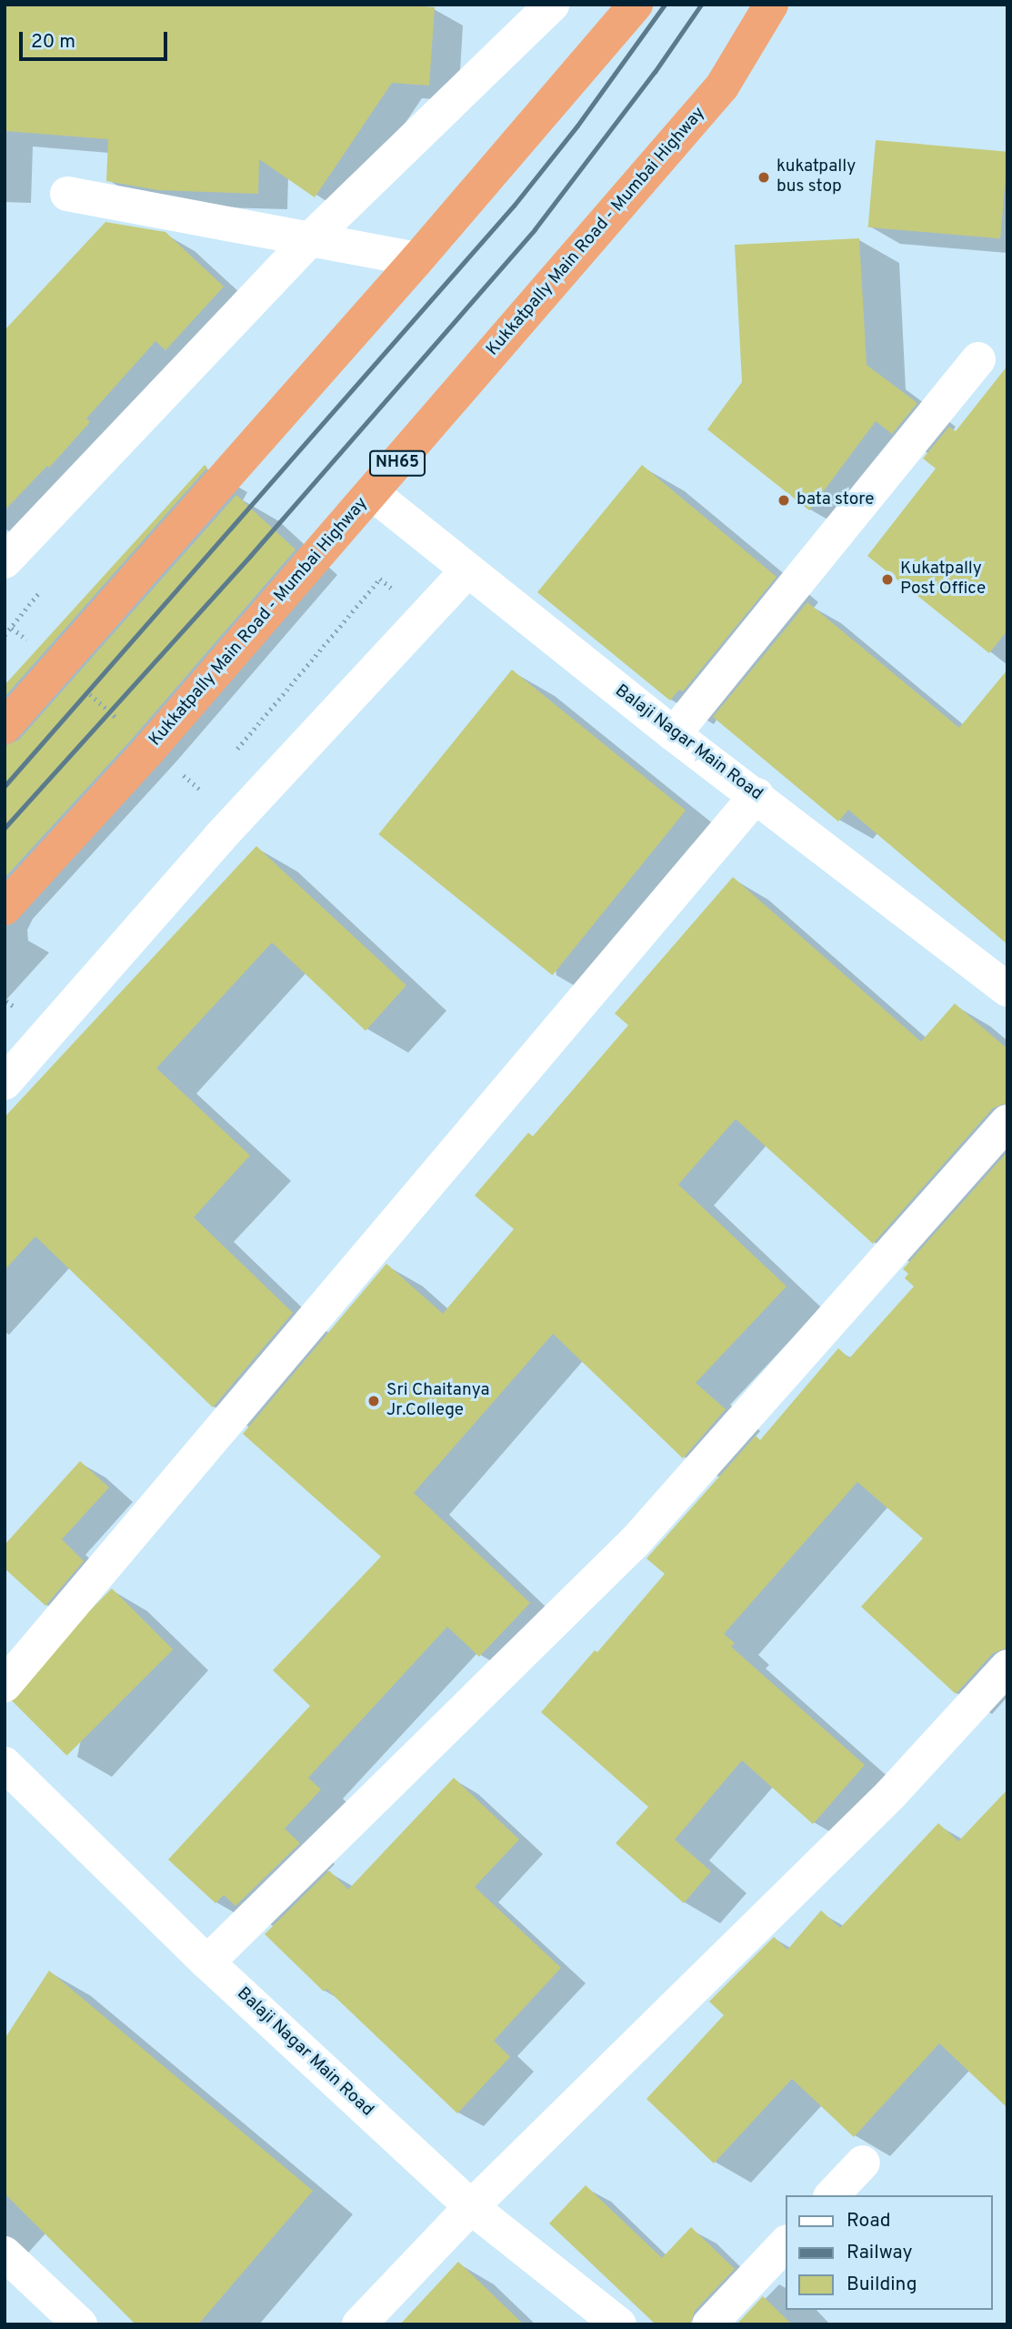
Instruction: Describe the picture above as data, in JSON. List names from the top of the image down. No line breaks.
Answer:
{"streets":{"highway":["Kukkatpally Main Road - Mumbai Highway","NH65"],"street":["Balaji Nagar Main Road"]},"crossings":[["Kukkatpally Main Road - Mumbai Highway","Balaji Nagar Main Road"]],"places":["kukatpally bus stop","bata store","Kukatpally Post Office","Sri Chaitanya Jr.College"],"legend":["Road","Railway","Building"],"scale_bar":"20 m"}
